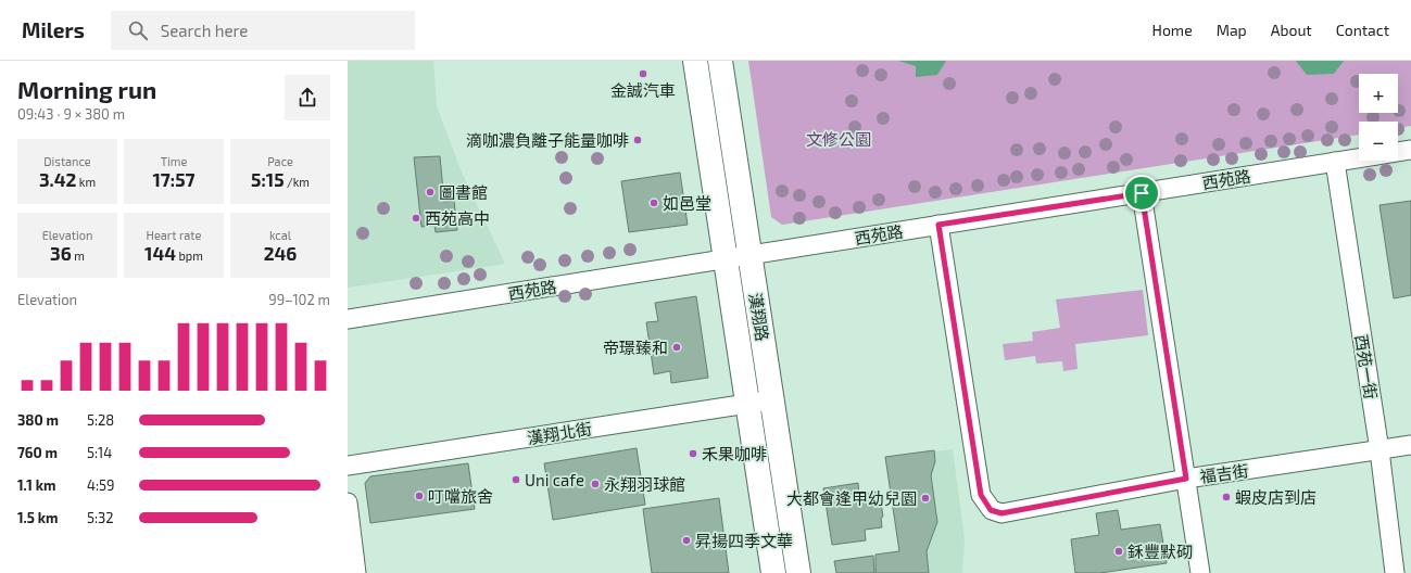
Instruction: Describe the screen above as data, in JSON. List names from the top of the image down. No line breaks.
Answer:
{"streets":{"street":["西苑路","漢翔路","西苑一街","漢翔北街","福吉街"]},"crossings":[["西苑路","漢翔路"],["西苑路","西苑一街"],["西苑路","福吉街"],["漢翔路","漢翔北街"],["西苑一街","福吉街"]],"parks":["文修公園"],"places":["金誠汽車","滴咖濃負離子能量咖啡","圖書館","如邑堂","西苑高中","帝璟臻和","禾果咖啡","Uni cafe","永翔羽球館","叮噹旅舍","蝦皮店到店","大都會逢甲幼兒園","昇揚四季文華","鉌豐默砌"],"page":{"header":"Milers","search":"Search here","nav":["Home","Map","About","Contact"],"heading":["Morning run","09:43 · 9 × 380 m"],"map_buttons":["+","−"],"stats":[["Distance","3.42 km"],["Time","17:57"],["Pace","5:15 /km"],["Elevation","36 m"],["Heart rate","144 bpm"],["kcal","246"]],"chart":["Elevation","99–102 m"],"list":[{"name":"380 m","note":"5:28"},{"name":"760 m","note":"5:14"},{"name":"1.1 km","note":"4:59"},{"name":"1.5 km","note":"5:32"}]}}
